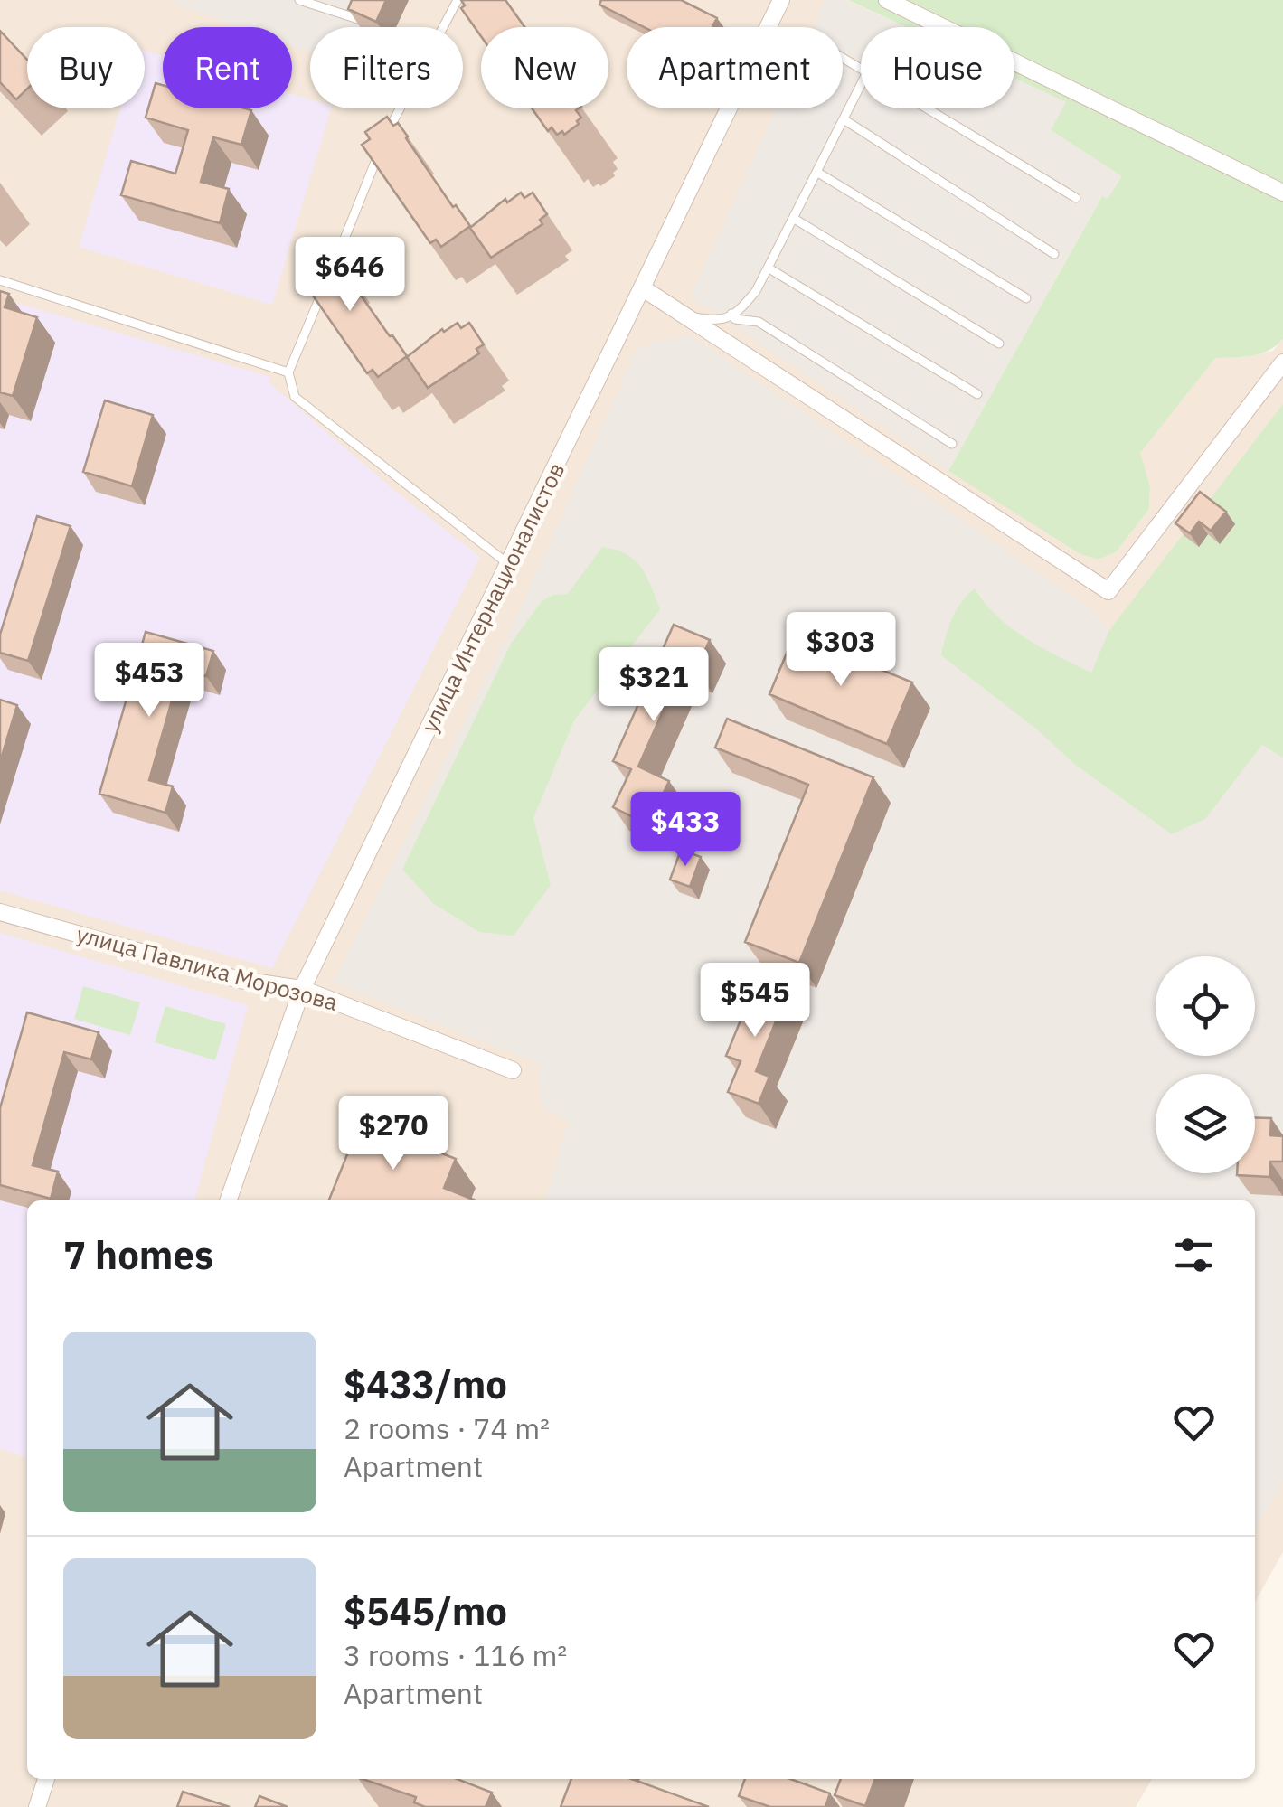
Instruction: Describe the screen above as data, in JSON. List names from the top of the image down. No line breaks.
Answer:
{"streets":{"street":["улица Интернационалистов","улица Павлика Морозова"]},"crossings":[["улица Интернационалистов","улица Павлика Морозова"]],"page":{"chip":["Buy","Rent","Filters","New","Apartment","House"],"price":["$646","$303","$453","$321","$433","$545","$270"],"heading":"7 homes","list":[{"name":"$433/mo","note":"2 rooms · 74 m² · Apartment"},{"name":"$545/mo","note":"3 rooms · 116 m² · Apartment"}]}}
